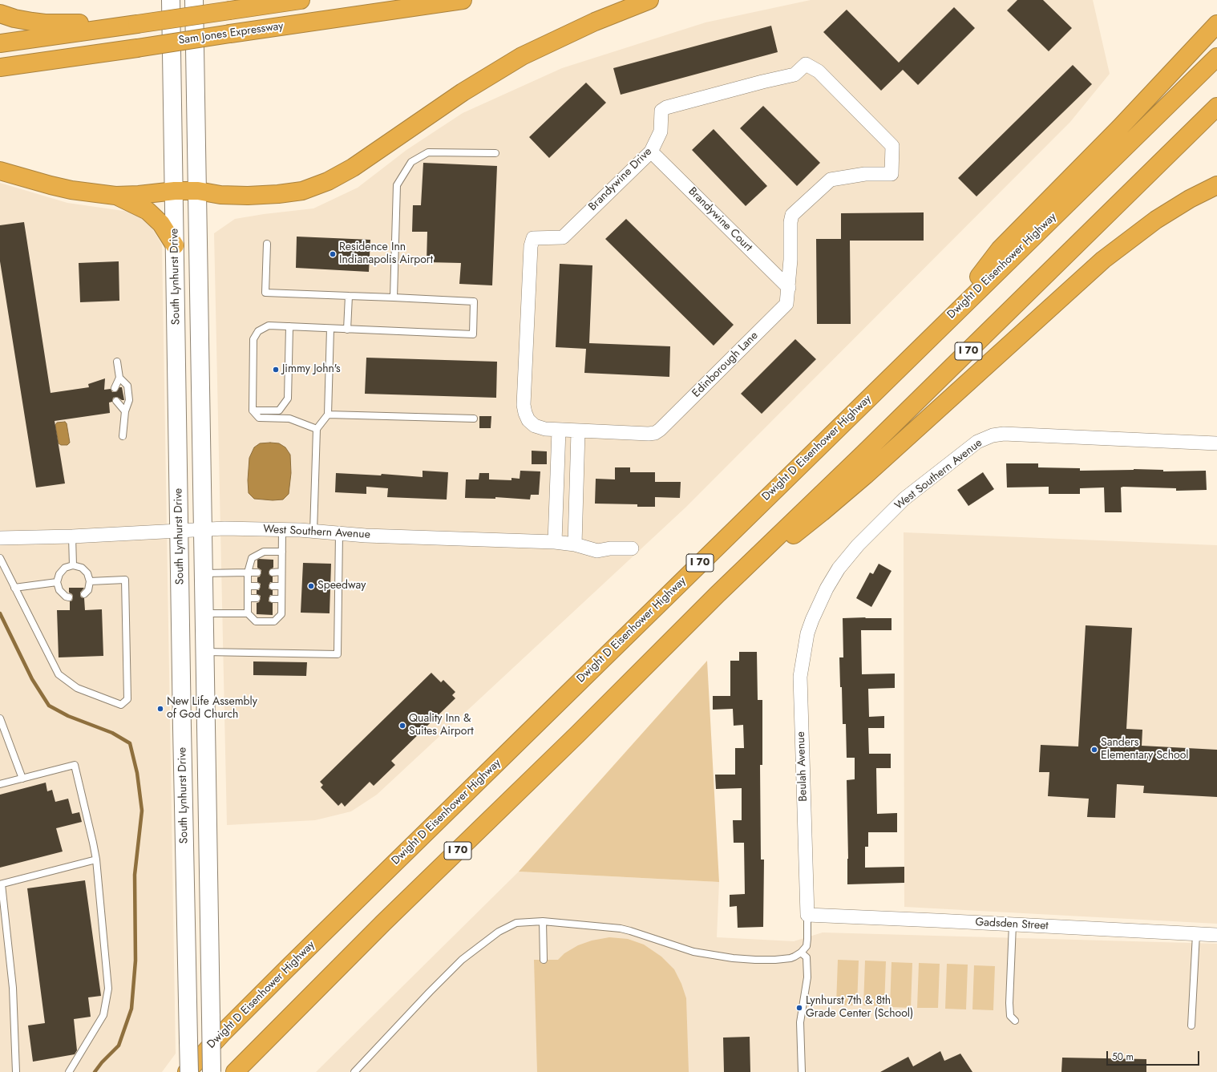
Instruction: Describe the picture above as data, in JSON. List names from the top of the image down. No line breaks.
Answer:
{"streets":{"highway":["Sam Jones Expressway","Dwight D Eisenhower Highway","I 70"],"main road":["South Lynhurst Drive"],"street":["Brandywine Drive","Brandywine Court","Edinborough Lane","West Southern Avenue","Beulah Avenue","Gadsden Street"]},"crossings":[["Brandywine Drive","Brandywine Court"],["Brandywine Drive","Edinborough Lane"],["Brandywine Court","Edinborough Lane"],["South Lynhurst Drive","West Southern Avenue"],["West Southern Avenue","Beulah Avenue"],["Beulah Avenue","Gadsden Street"]],"places":["Residence Inn Indianapolis Airport","Jimmy John's","Speedway","New Life Assembly of God Church","Quality Inn & Suites Airport","Sanders Elementary School","Lynhurst 7th & 8th Grade Center (School)"],"scale_bar":"50 m"}
